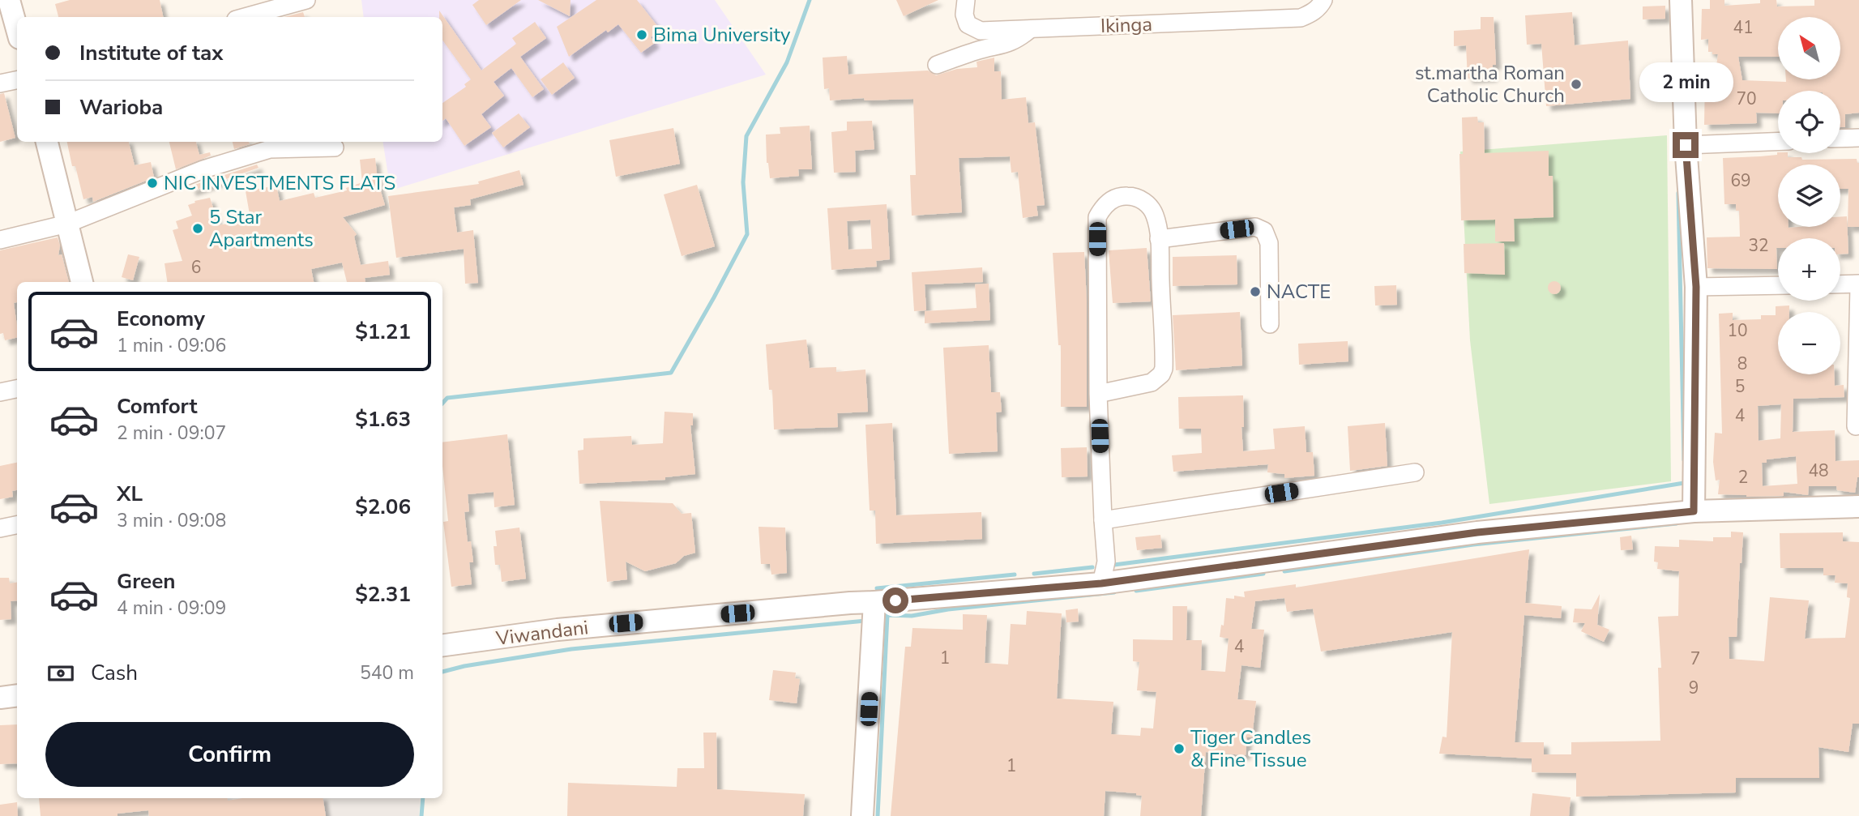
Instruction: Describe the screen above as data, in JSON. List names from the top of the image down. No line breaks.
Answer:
{"streets":{"street":["Ikinga","Viwandani"]},"places":["Bima University","st.martha Roman Catholic Church","NIC INVESTMENTS FLATS","5 Star Apartments","NACTE","Tiger Candles & Fine Tissue"],"house_numbers":["41","70","69","32","6","10","8","5","4","48","2","4","1","7","9","1"],"north":"top left","page":{"map_buttons":["+","−"],"banner":["Institute of tax","Warioba"],"bubble":"2 min","list":[{"name":"Economy","note":"1 min · 09:06","value":"$1.21"},{"name":"Comfort","note":"2 min · 09:07","value":"$1.63"},{"name":"XL","note":"3 min · 09:08","value":"$2.06"},{"name":"Green","note":"4 min · 09:09","value":"$2.31"}],"pay":["Cash","540 m"],"buttons":"Confirm"}}
